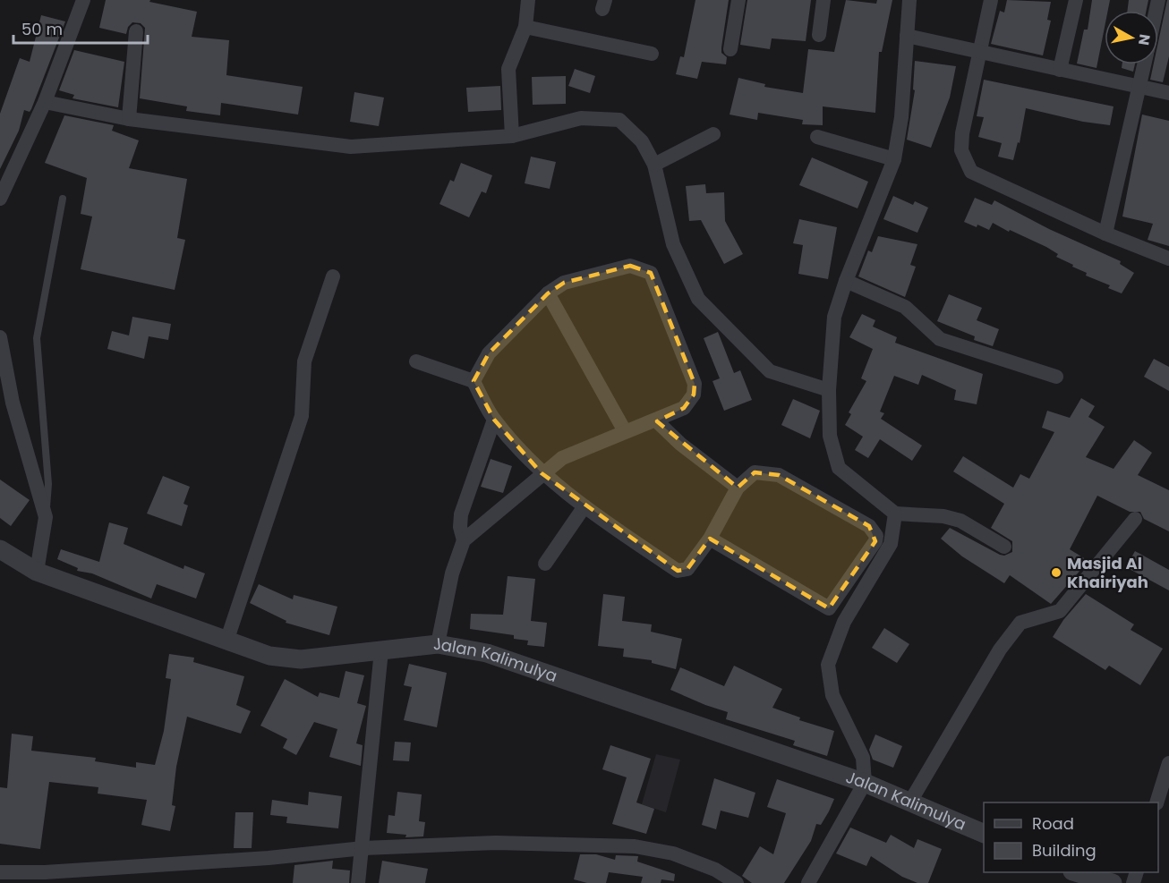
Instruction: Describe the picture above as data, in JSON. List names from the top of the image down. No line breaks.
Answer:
{"streets":{"street":["Jalan Kalimulya"]},"places":["Masjid Al Khairiyah"],"legend":["Road","Building"],"scale_bar":"50 m","north":"right"}
